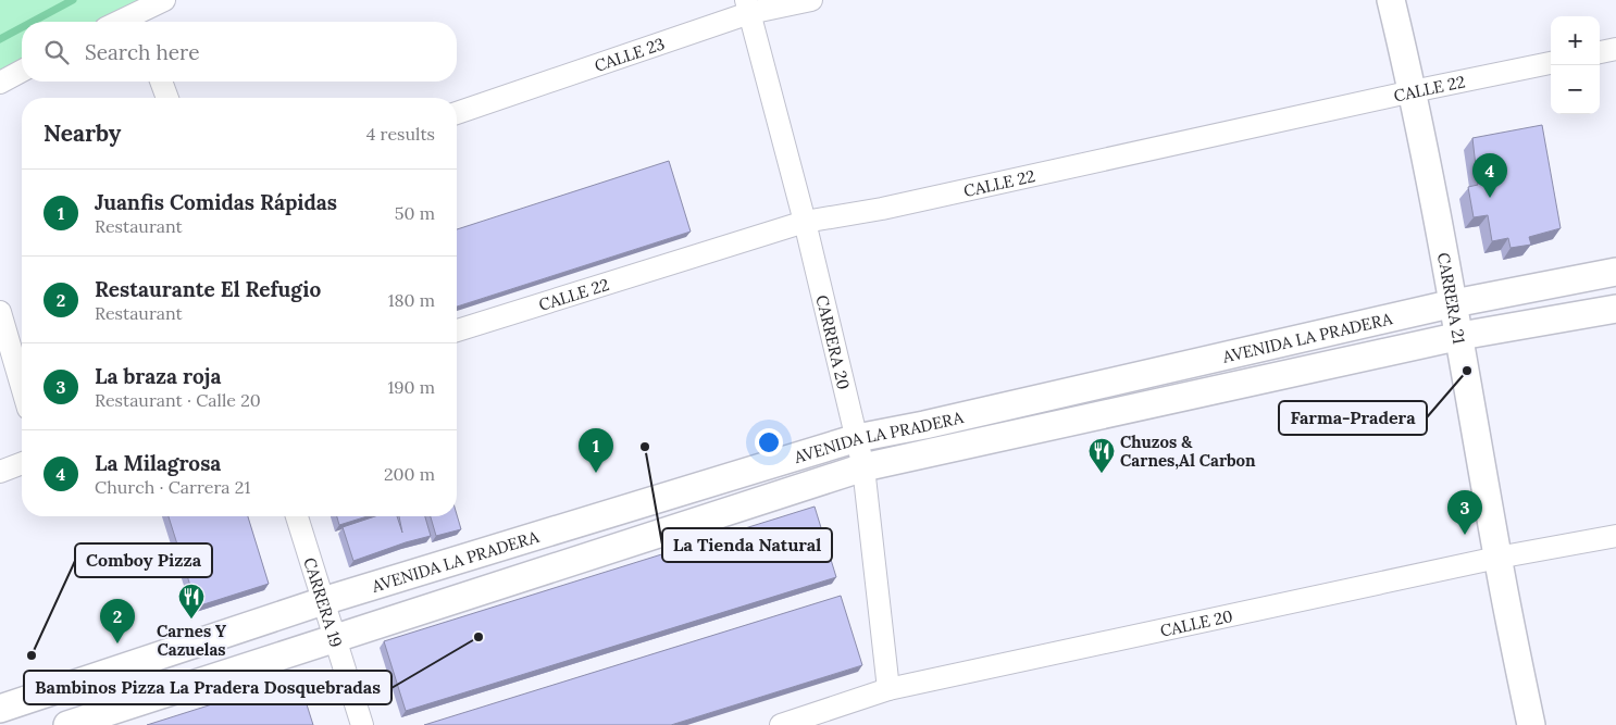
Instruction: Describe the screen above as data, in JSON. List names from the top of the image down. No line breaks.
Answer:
{"streets":{"street":["CALLE 23","CALLE 22","CARRERA 21","AVENIDA LA PRADERA","CARRERA 20","CARRERA 19","CALLE 20"]},"crossings":[["CALLE 23","CARRERA 20"],["CALLE 22","CARRERA 21"],["CALLE 22","CARRERA 20"],["CARRERA 21","AVENIDA LA PRADERA"],["CARRERA 21","CALLE 20"],["AVENIDA LA PRADERA","CARRERA 20"],["AVENIDA LA PRADERA","CARRERA 19"],["CARRERA 20","CALLE 20"]],"places":{"other":["Farma-Pradera","La Tienda Natural","Bambinos Pizza La Pradera Dosquebradas","Comboy Pizza"],"restaurant":["Chuzos & Carnes,Al Carbon","Carnes Y Cazuelas"]},"page":{"map_buttons":["+","−"],"search":"Search here","heading":["Nearby","4 results"],"pins":["4","1","3","2"],"list":[{"mark":"1","name":"Juanfis Comidas Rápidas","note":"Restaurant","value":"50 m"},{"mark":"2","name":"Restaurante El Refugio","note":"Restaurant","value":"180 m"},{"mark":"3","name":"La braza roja","note":"Restaurant · Calle 20","value":"190 m"},{"mark":"4","name":"La Milagrosa","note":"Church · Carrera 21","value":"200 m"}]}}
